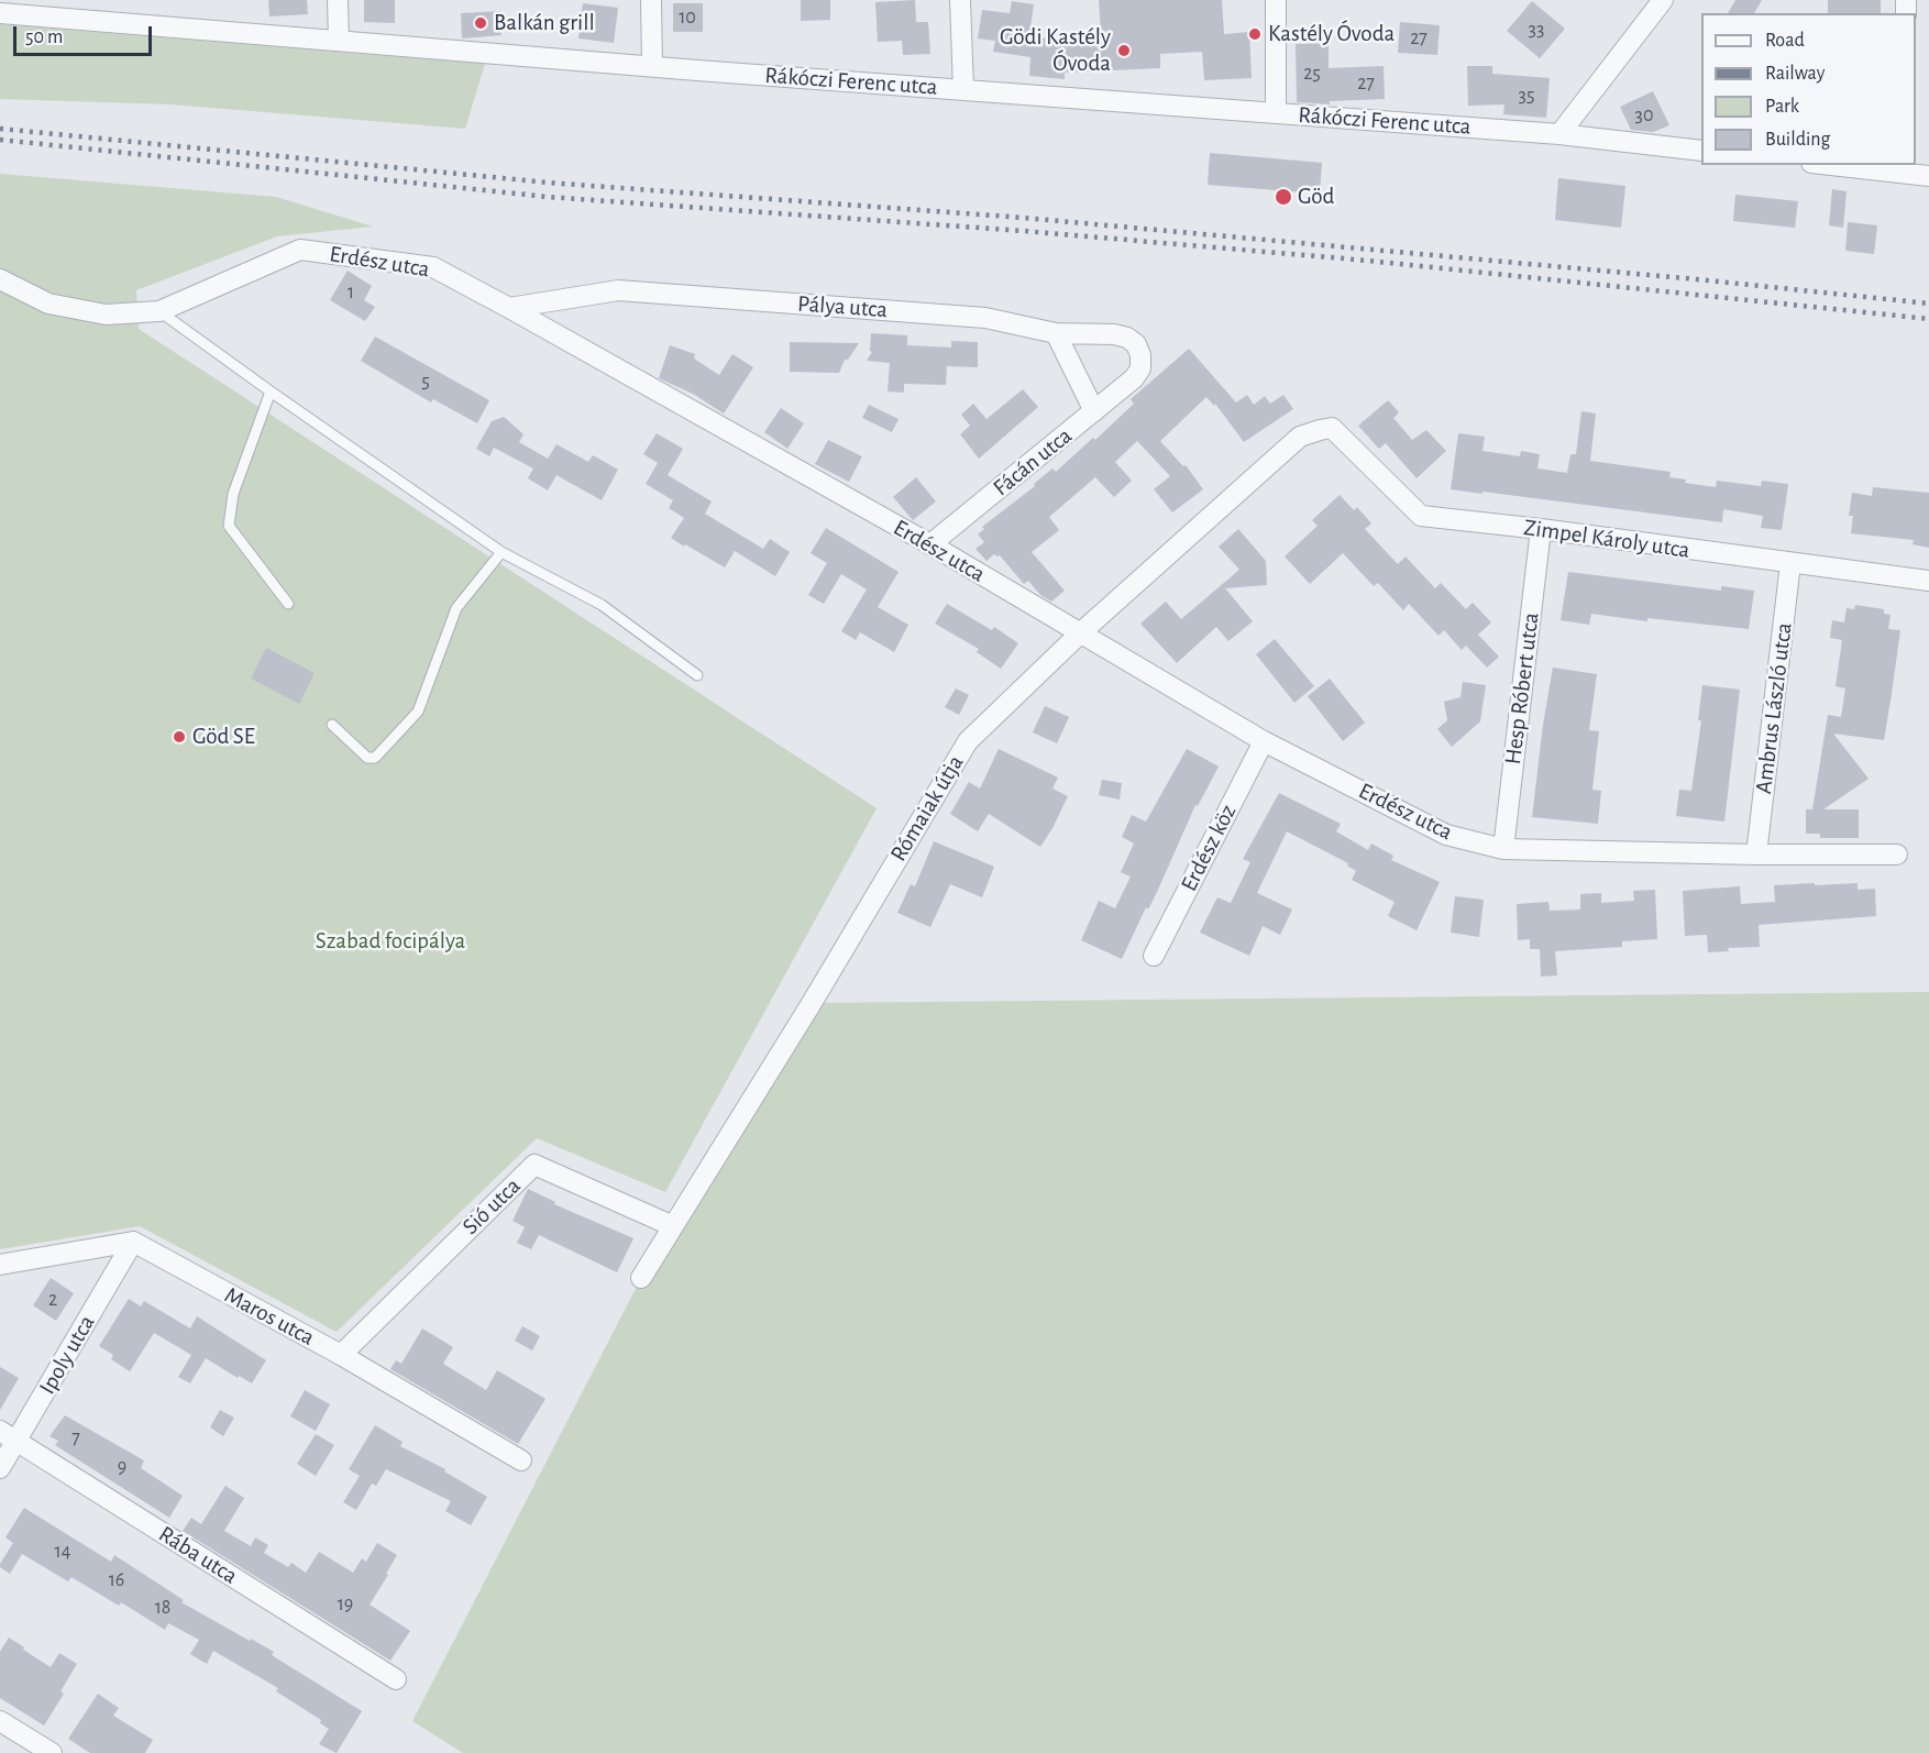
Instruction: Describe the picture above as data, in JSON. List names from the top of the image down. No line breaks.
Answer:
{"streets":{"street":["Rákóczi Ferenc utca","Erdész utca","Pálya utca","Fácán utca","Zimpel Károly utca","Hesp Róbert utca","Ambrus László utca","Rómaiak útja","Erdész köz","Sió utca","Maros utca","Ipoly utca","Rába utca"]},"crossings":[["Erdész utca","Pálya utca"],["Erdész utca","Fácán utca"],["Erdész utca","Hesp Róbert utca"],["Erdész utca","Ambrus László utca"],["Erdész utca","Rómaiak útja"],["Erdész utca","Erdész köz"],["Pálya utca","Fácán utca"],["Zimpel Károly utca","Hesp Róbert utca"],["Zimpel Károly utca","Ambrus László utca"],["Zimpel Károly utca","Rómaiak útja"],["Rómaiak útja","Sió utca"],["Sió utca","Maros utca"],["Maros utca","Ipoly utca"],["Ipoly utca","Rába utca"]],"parks":["Szabad focipálya"],"places":["Balkán grill","Kastély Óvoda","Gödi Kastély Óvoda","Göd","Göd SE"],"house_numbers":["10","33","27","25","27","35","30","1","5","2","7","9","14","16","19","18"],"legend":["Road","Railway","Park","Building"],"scale_bar":"50 m"}
